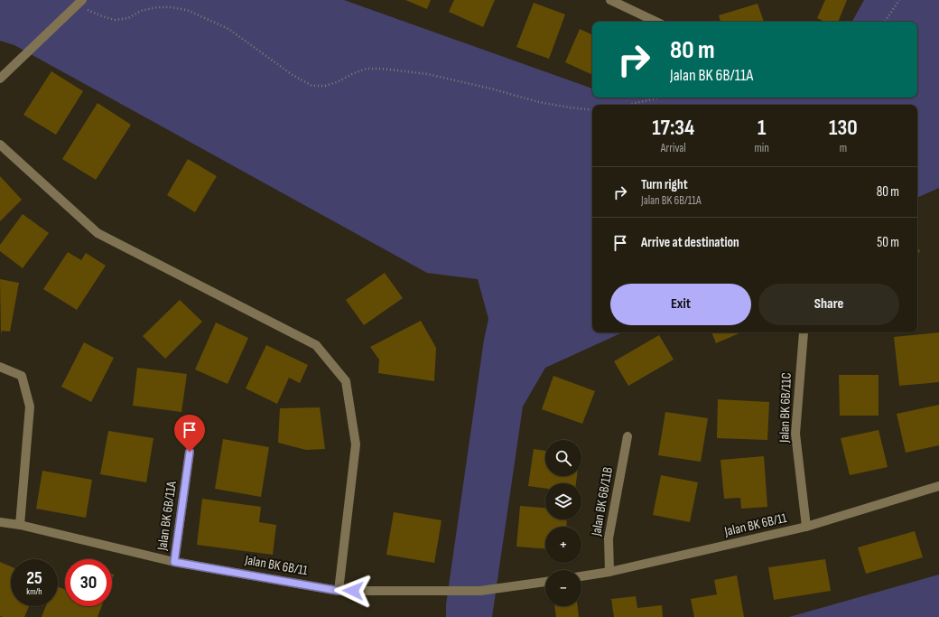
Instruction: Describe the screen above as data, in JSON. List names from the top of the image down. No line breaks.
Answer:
{"streets":{"street":["Jalan BK 6B/11C","Jalan BK 6B/11B","Jalan BK 6B/11A","Jalan BK 6B/11"]},"crossings":[["Jalan BK 6B/11C","Jalan BK 6B/11"],["Jalan BK 6B/11B","Jalan BK 6B/11"],["Jalan BK 6B/11A","Jalan BK 6B/11"]],"page":{"turn":["80 m","Jalan BK 6B/11A"],"eta":["17:34","Arrival","1","min","130","m"],"list":[{"name":"Turn right","note":"Jalan BK 6B/11A","value":"80 m"},{"name":"Arrive at destination","value":"50 m"}],"buttons":["Exit","Share"],"map_buttons":["+","−"],"speed":"25 km/h","limit":"30"}}
